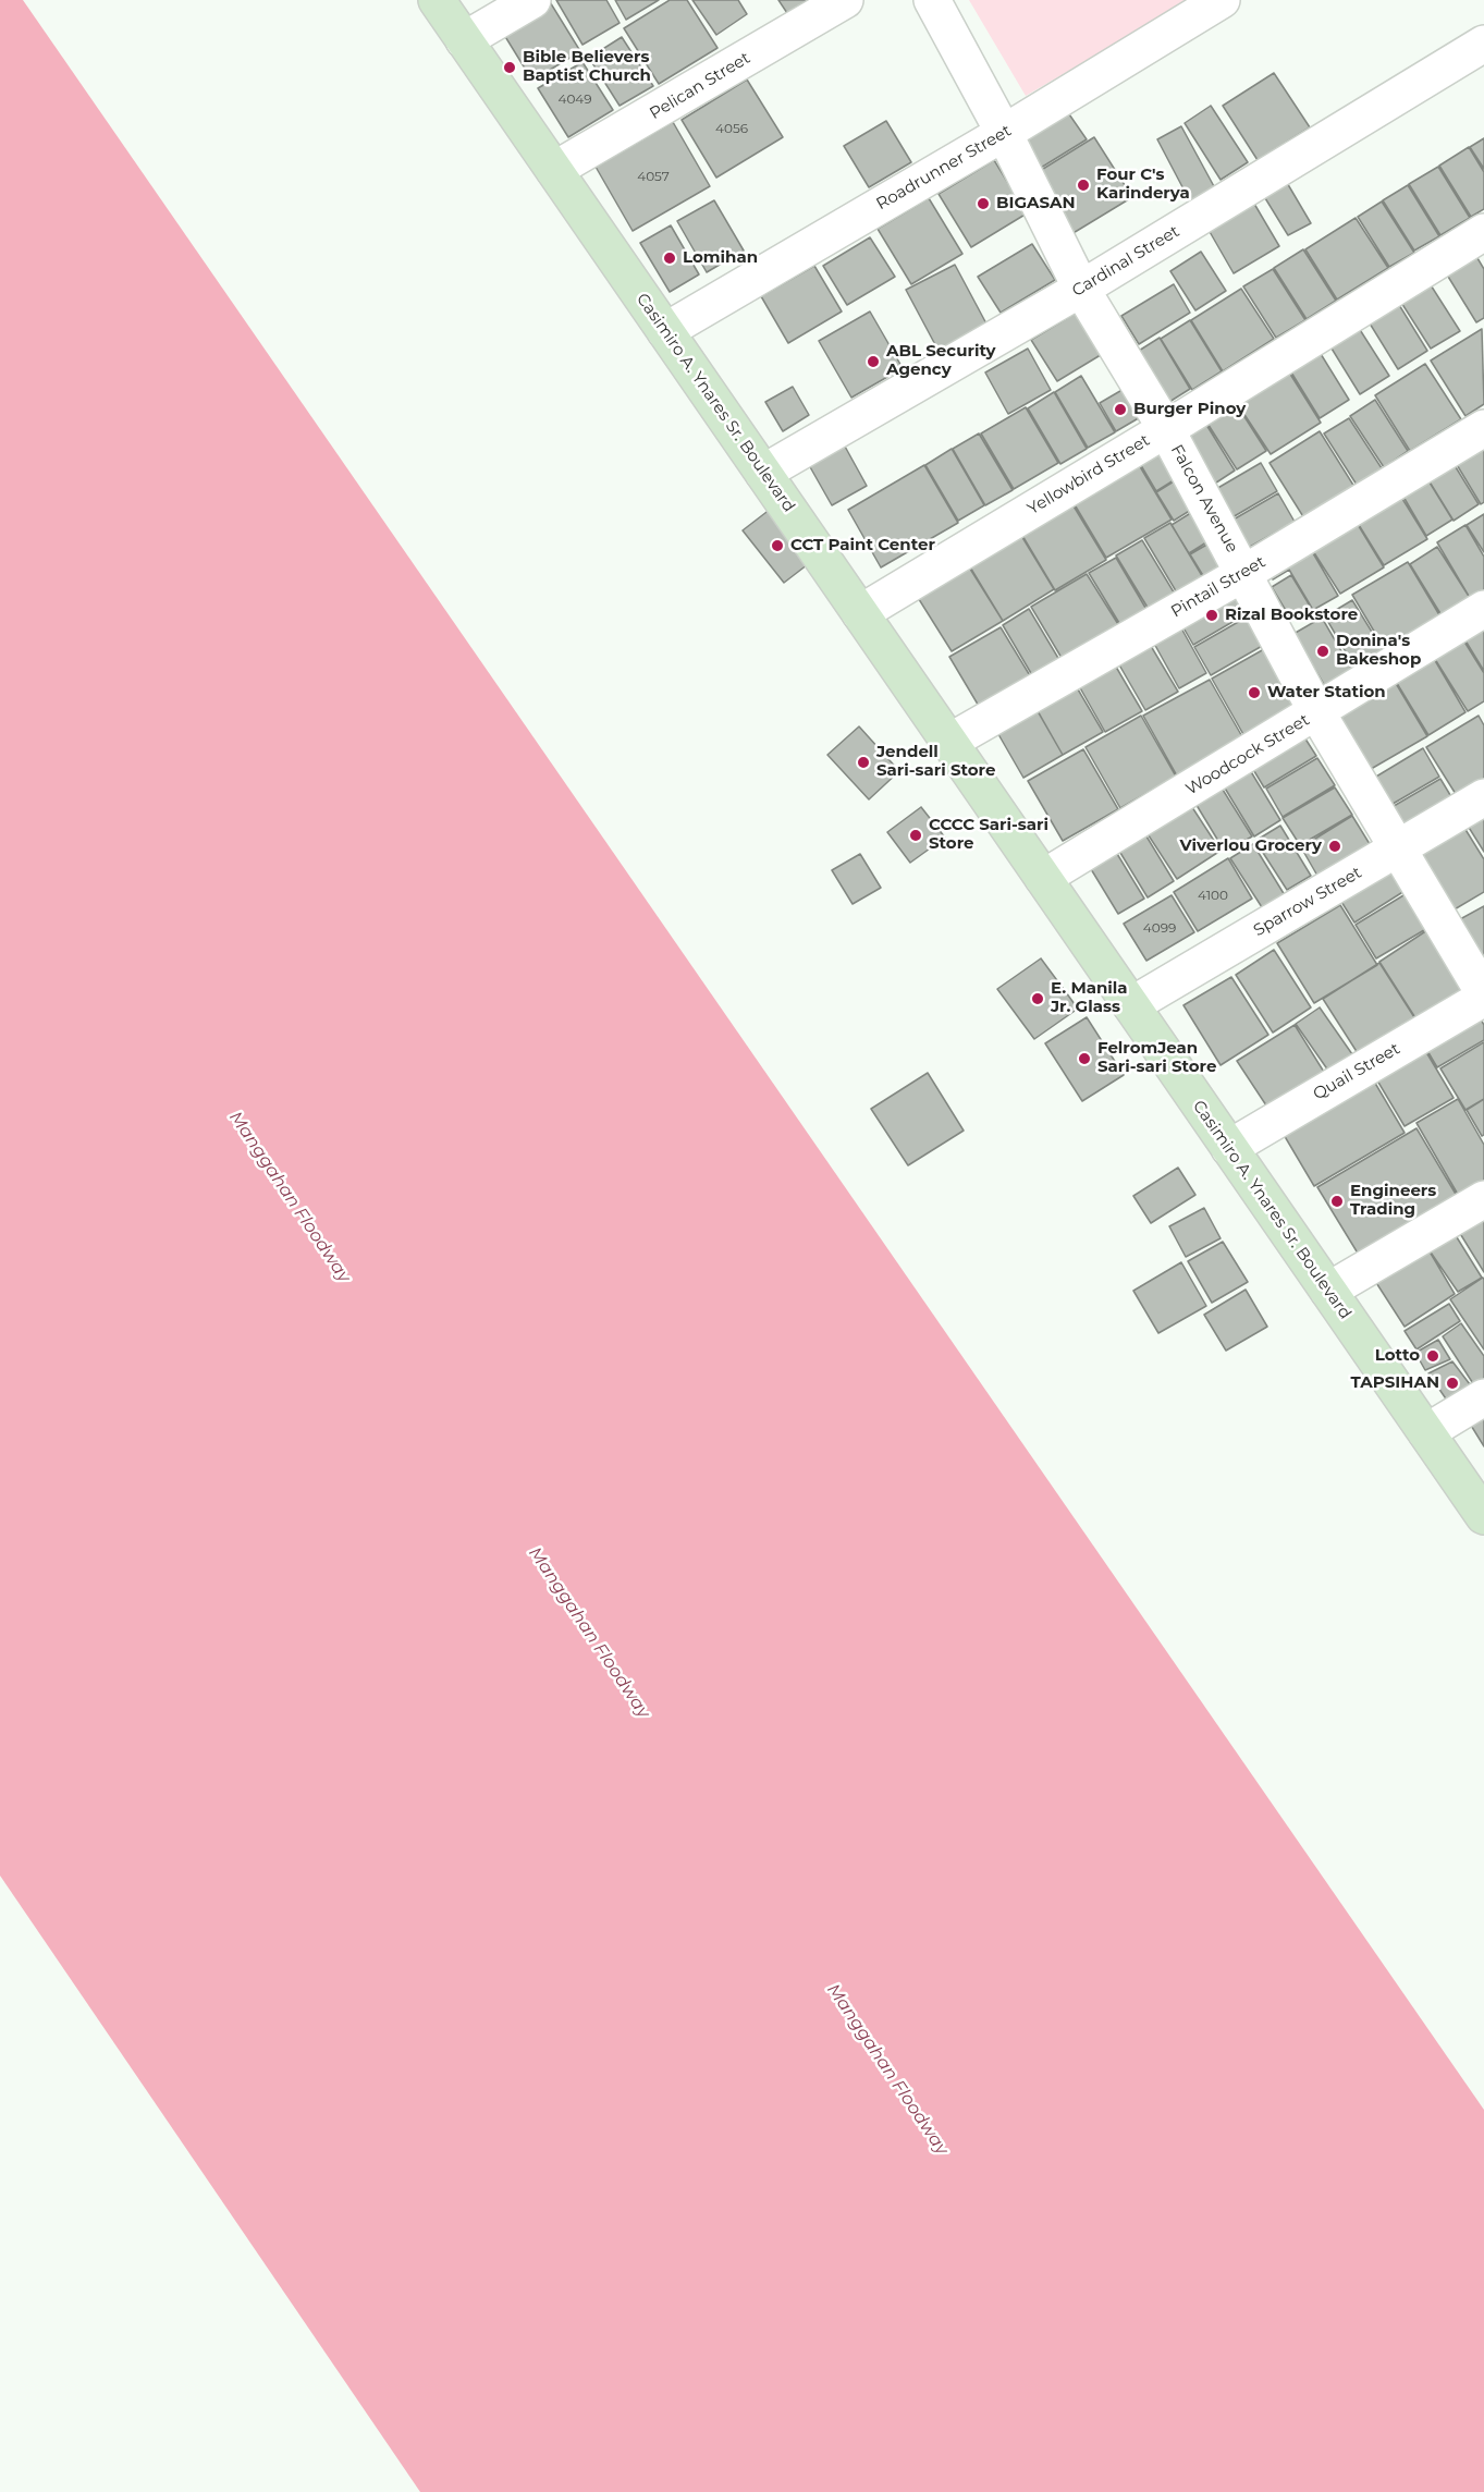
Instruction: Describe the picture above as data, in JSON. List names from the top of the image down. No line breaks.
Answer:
{"streets":{"main road":["Casimiro A. Ynares Sr. Boulevard"],"street":["Pelican Street","Roadrunner Street","Cardinal Street","Yellowbird Street","Falcon Avenue","Pintail Street","Woodcock Street","Sparrow Street","Quail Street"]},"crossings":[["Pelican Street","Casimiro A. Ynares Sr. Boulevard"],["Roadrunner Street","Casimiro A. Ynares Sr. Boulevard"],["Roadrunner Street","Falcon Avenue"],["Cardinal Street","Casimiro A. Ynares Sr. Boulevard"],["Cardinal Street","Falcon Avenue"],["Casimiro A. Ynares Sr. Boulevard","Yellowbird Street"],["Casimiro A. Ynares Sr. Boulevard","Pintail Street"],["Casimiro A. Ynares Sr. Boulevard","Woodcock Street"],["Casimiro A. Ynares Sr. Boulevard","Sparrow Street"],["Casimiro A. Ynares Sr. Boulevard","Quail Street"],["Yellowbird Street","Falcon Avenue"],["Falcon Avenue","Pintail Street"],["Falcon Avenue","Woodcock Street"],["Falcon Avenue","Sparrow Street"],["Falcon Avenue","Quail Street"]],"water":["Manggahan Floodway"],"places":["Bible Believers Baptist Church","Four C's Karinderya","BIGASAN","Lomihan","ABL Security Agency","Burger Pinoy","CCT Paint Center","Rizal Bookstore","Donina's Bakeshop","Water Station","Jendell Sari-sari Store","CCCC Sari-sari Store","Viverlou Grocery","E. Manila Jr. Glass","FelromJean Sari-sari Store","Engineers Trading","Lotto","TAPSIHAN"],"house_numbers":["4049","4056","4057","4100","4099"]}
